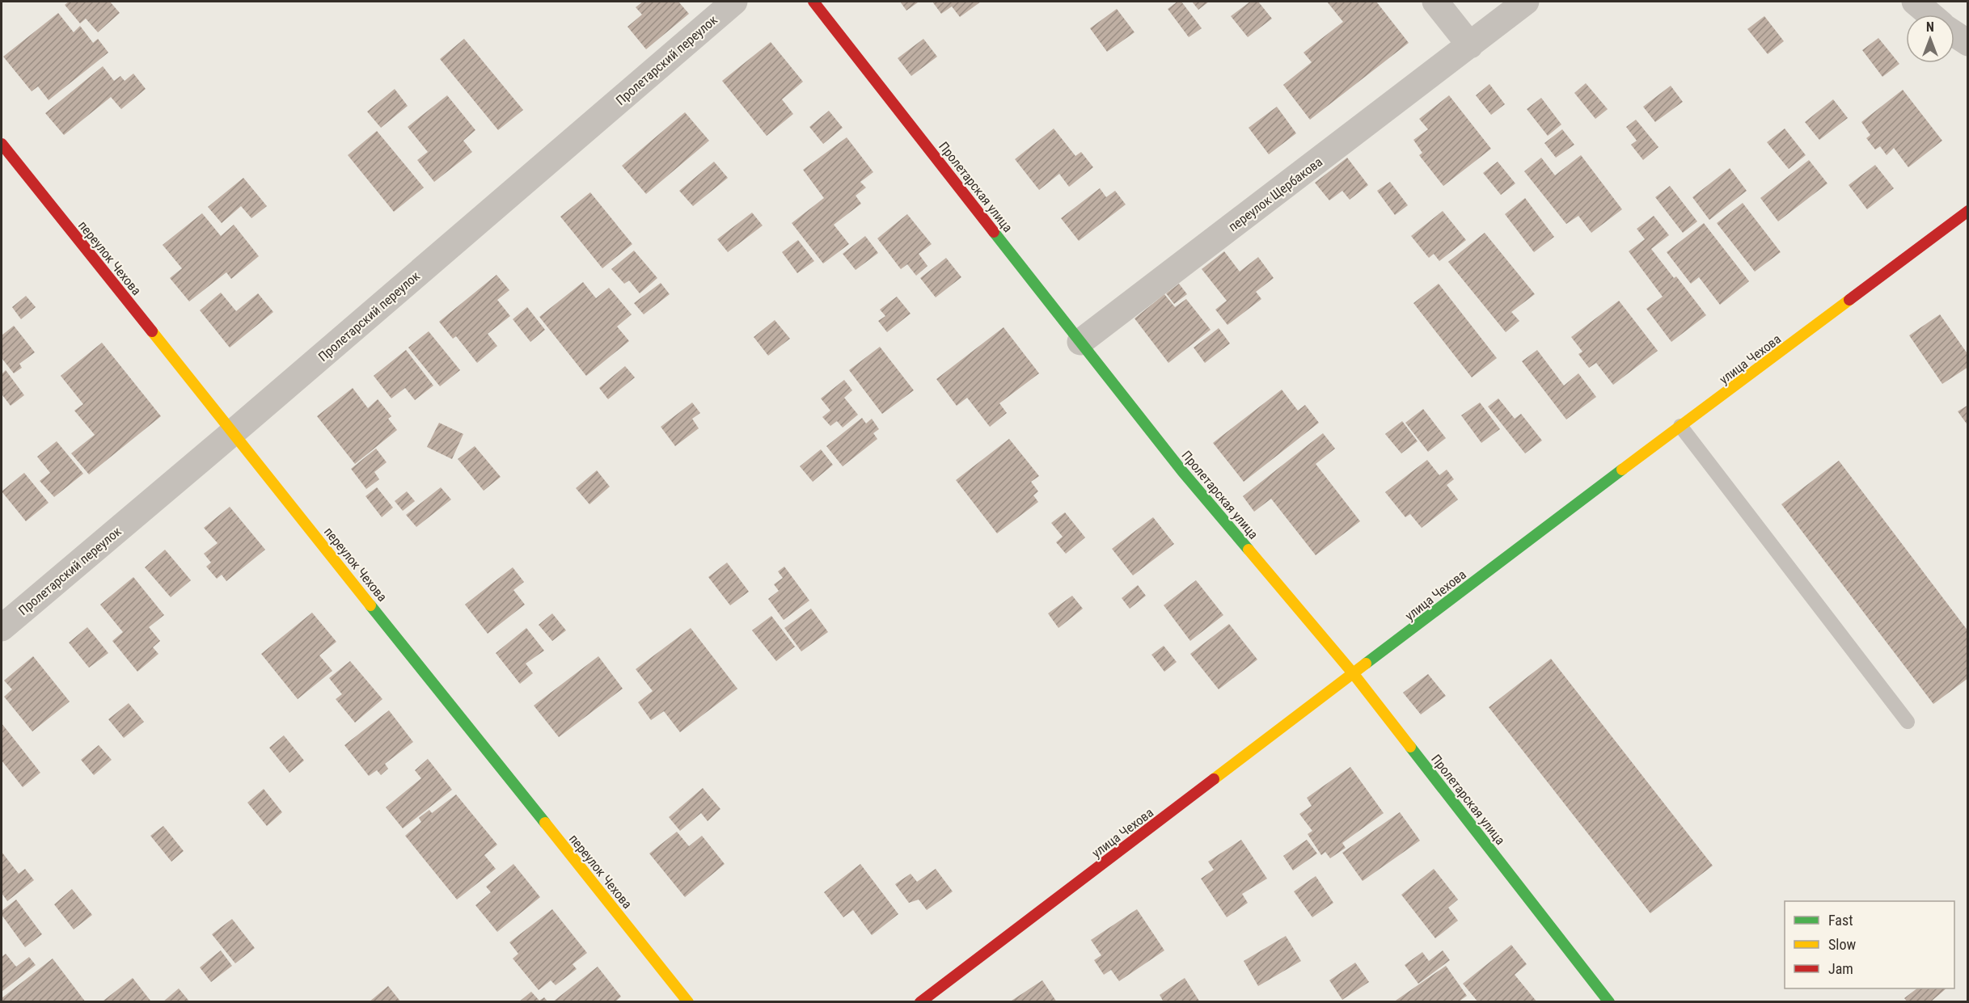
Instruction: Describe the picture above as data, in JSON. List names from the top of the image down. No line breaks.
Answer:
{"streets":{"street":["Пролетарский переулок","Пролетарская улица","переулок Щербакова","переулок Чехова","улица Чехова"]},"crossings":[["Пролетарский переулок","переулок Чехова"],["Пролетарская улица","переулок Щербакова"],["Пролетарская улица","улица Чехова"]],"legend":["Fast","Slow","Jam"],"north":"top"}
